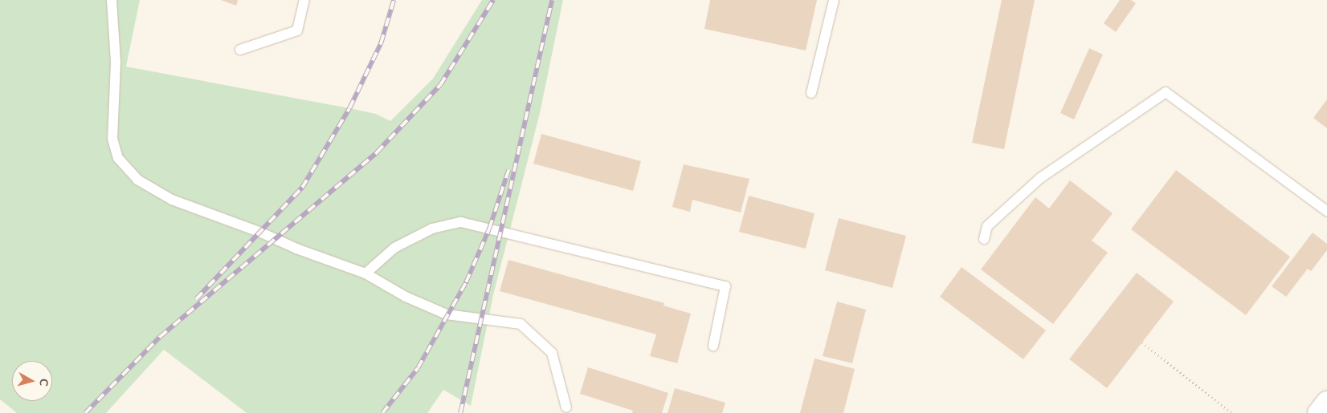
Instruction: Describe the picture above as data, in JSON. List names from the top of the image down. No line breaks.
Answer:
{"north":"right"}
